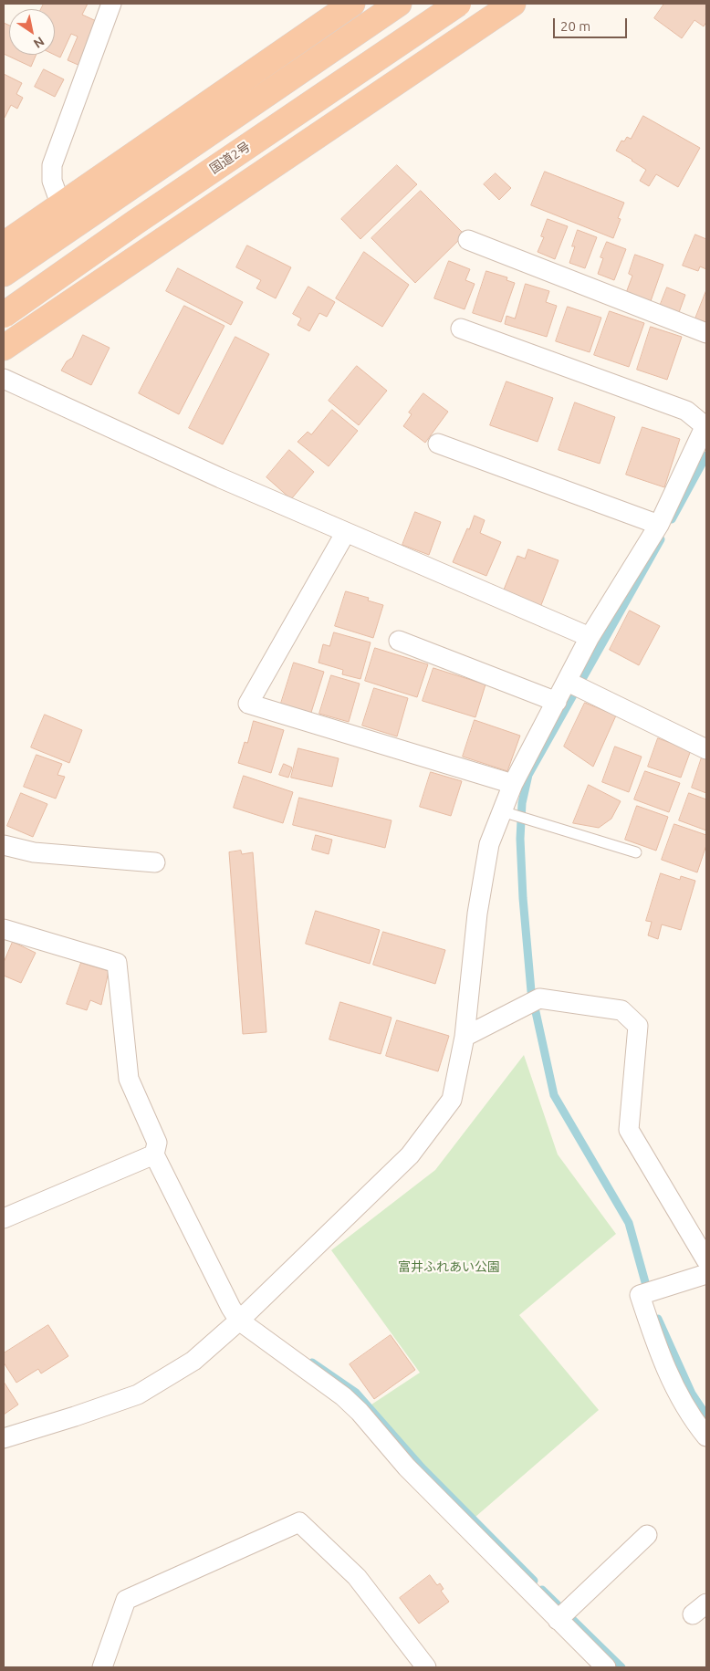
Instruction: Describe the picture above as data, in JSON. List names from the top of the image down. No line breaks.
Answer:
{"streets":{"highway":["国道2号"]},"parks":["富井ふれあい公園"],"scale_bar":"20 m","north":"bottom right"}
